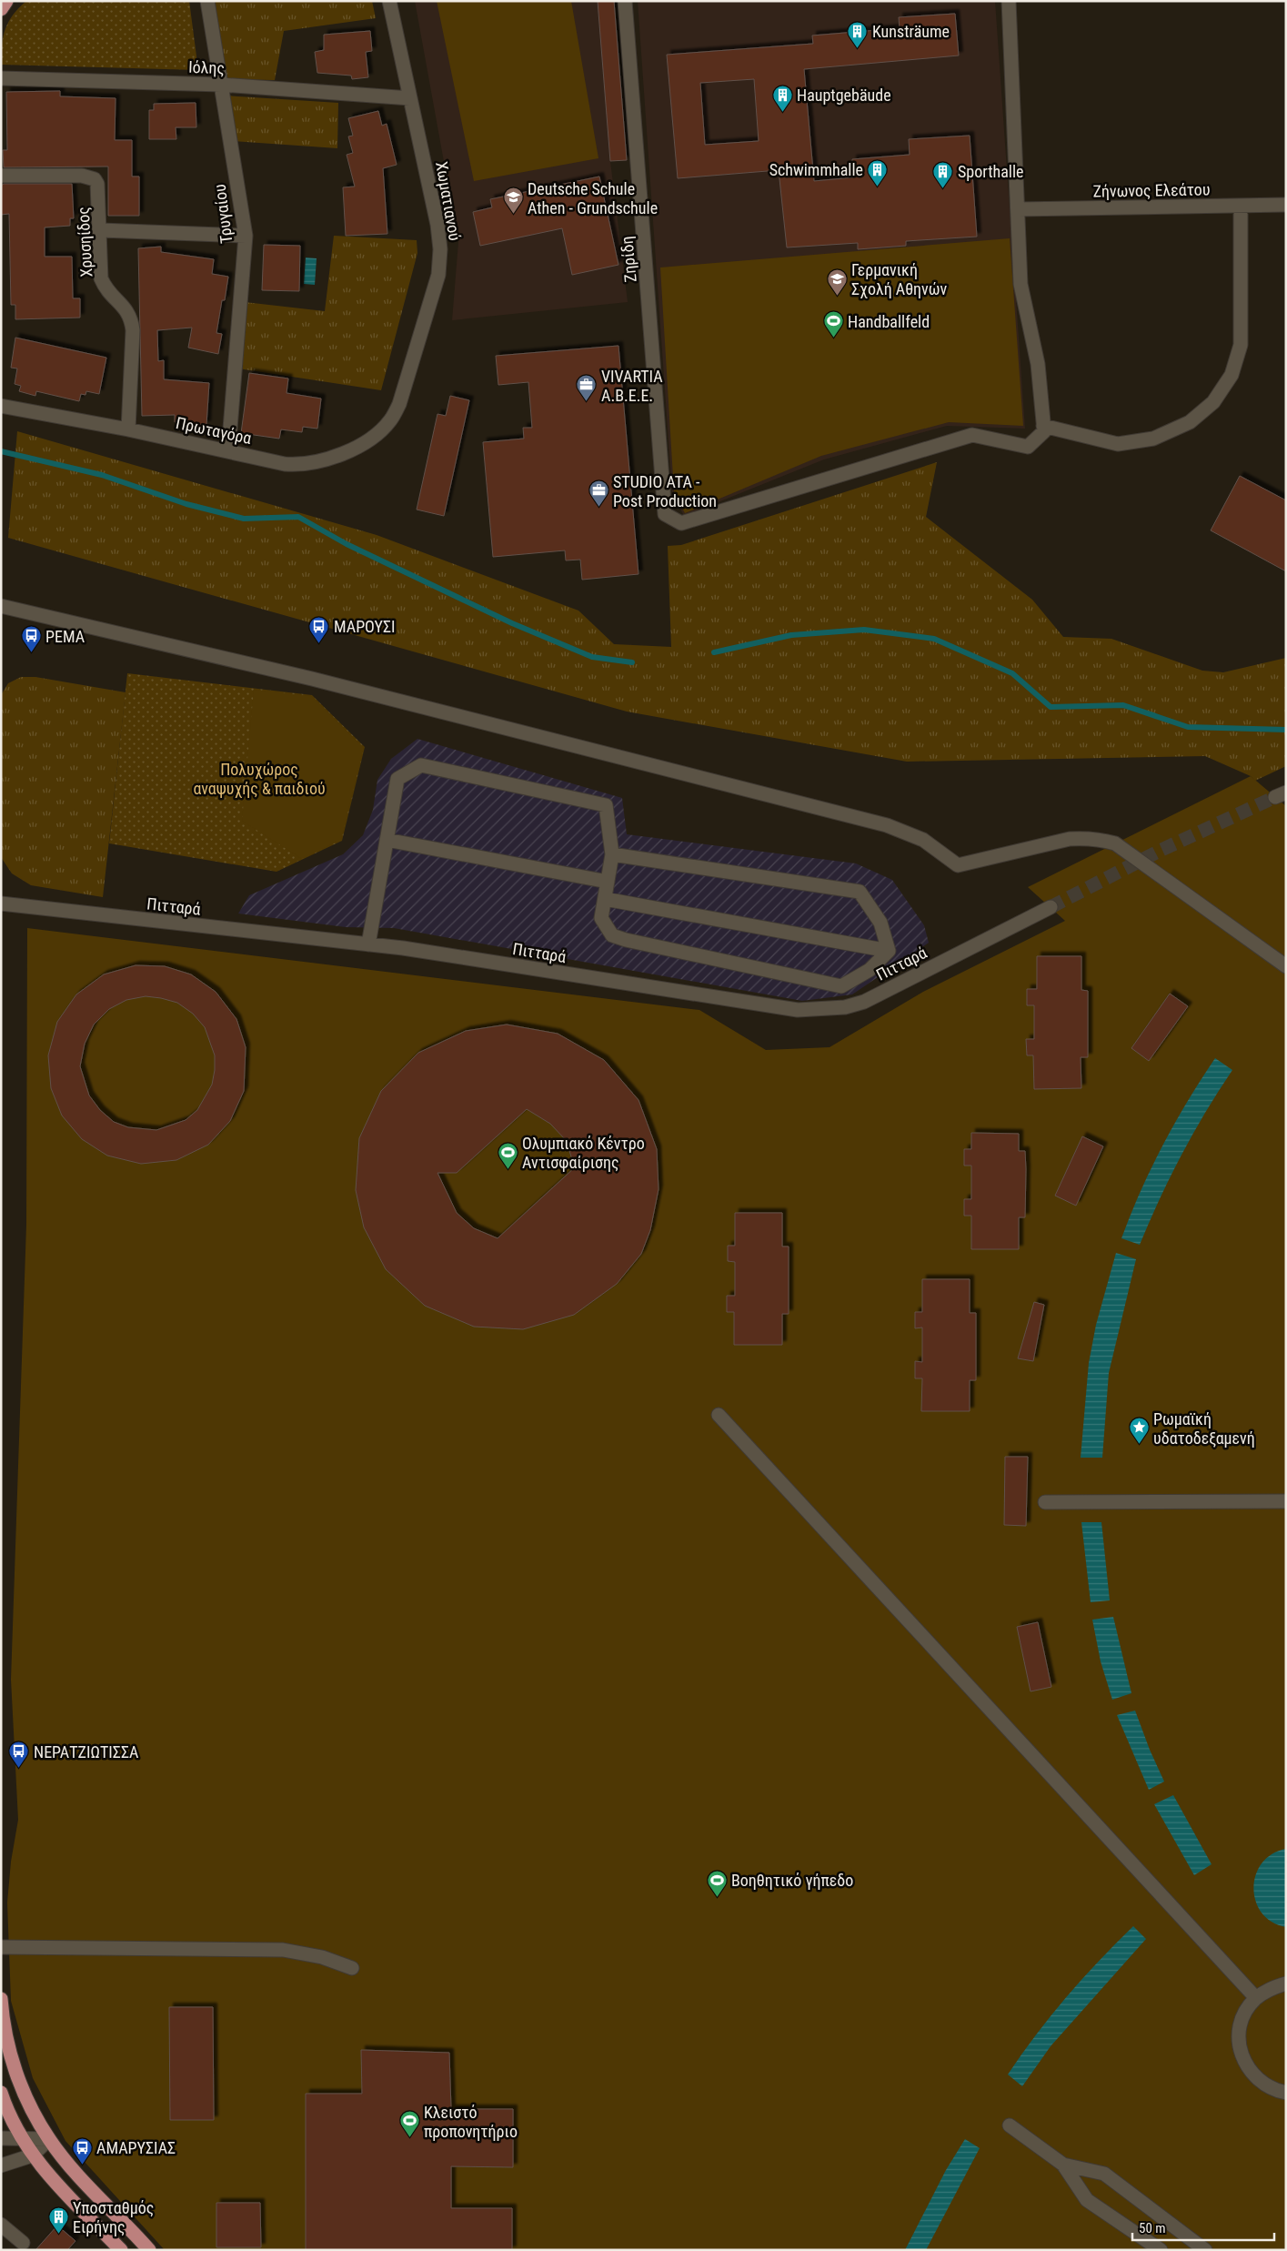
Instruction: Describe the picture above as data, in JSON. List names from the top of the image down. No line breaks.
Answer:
{"streets":{"street":["Ιόλης","Ζήνωνος Ελεάτου","Χωματιανού","Τρυγαίου","Χρυσηίδος","Ζηρίδη","Πρωταγόρα","Πιτταρά"]},"crossings":[["Ιόλης","Χωματιανού"],["Ιόλης","Τρυγαίου"],["Χωματιανού","Πρωταγόρα"],["Τρυγαίου","Πρωταγόρα"],["Χρυσηίδος","Πρωταγόρα"]],"parks":["Πολυχώρος αναψυχής & παιδιού"],"places":{"building":["Kunsträume","Hauptgebäude","Schwimmhalle","Sporthalle","Υποσταθμός Ειρήνης"],"school or university":["Deutsche Schule Athen - Grundschule","Γερμανική Σχολή Αθηνών"],"sports":["Handballfeld","Ολυμπιακό Κέντρο Αντισφαίρισης","Βοηθητικό γήπεδο","Κλειστό προπονητήριο"],"office":["VIVARTIA A.B.E.E.","STUDIO ATA - Post Production"],"bus stop":["ΜΑΡΟΥΣΙ","ΡΕΜΑ","ΝΕΡΑΤΖΙΩΤΙΣΣΑ","ΑΜΑΡΥΣΙΑΣ"],"place":["Ρωμαϊκή υδατοδεξαμενή"]},"scale_bar":"50 m"}
